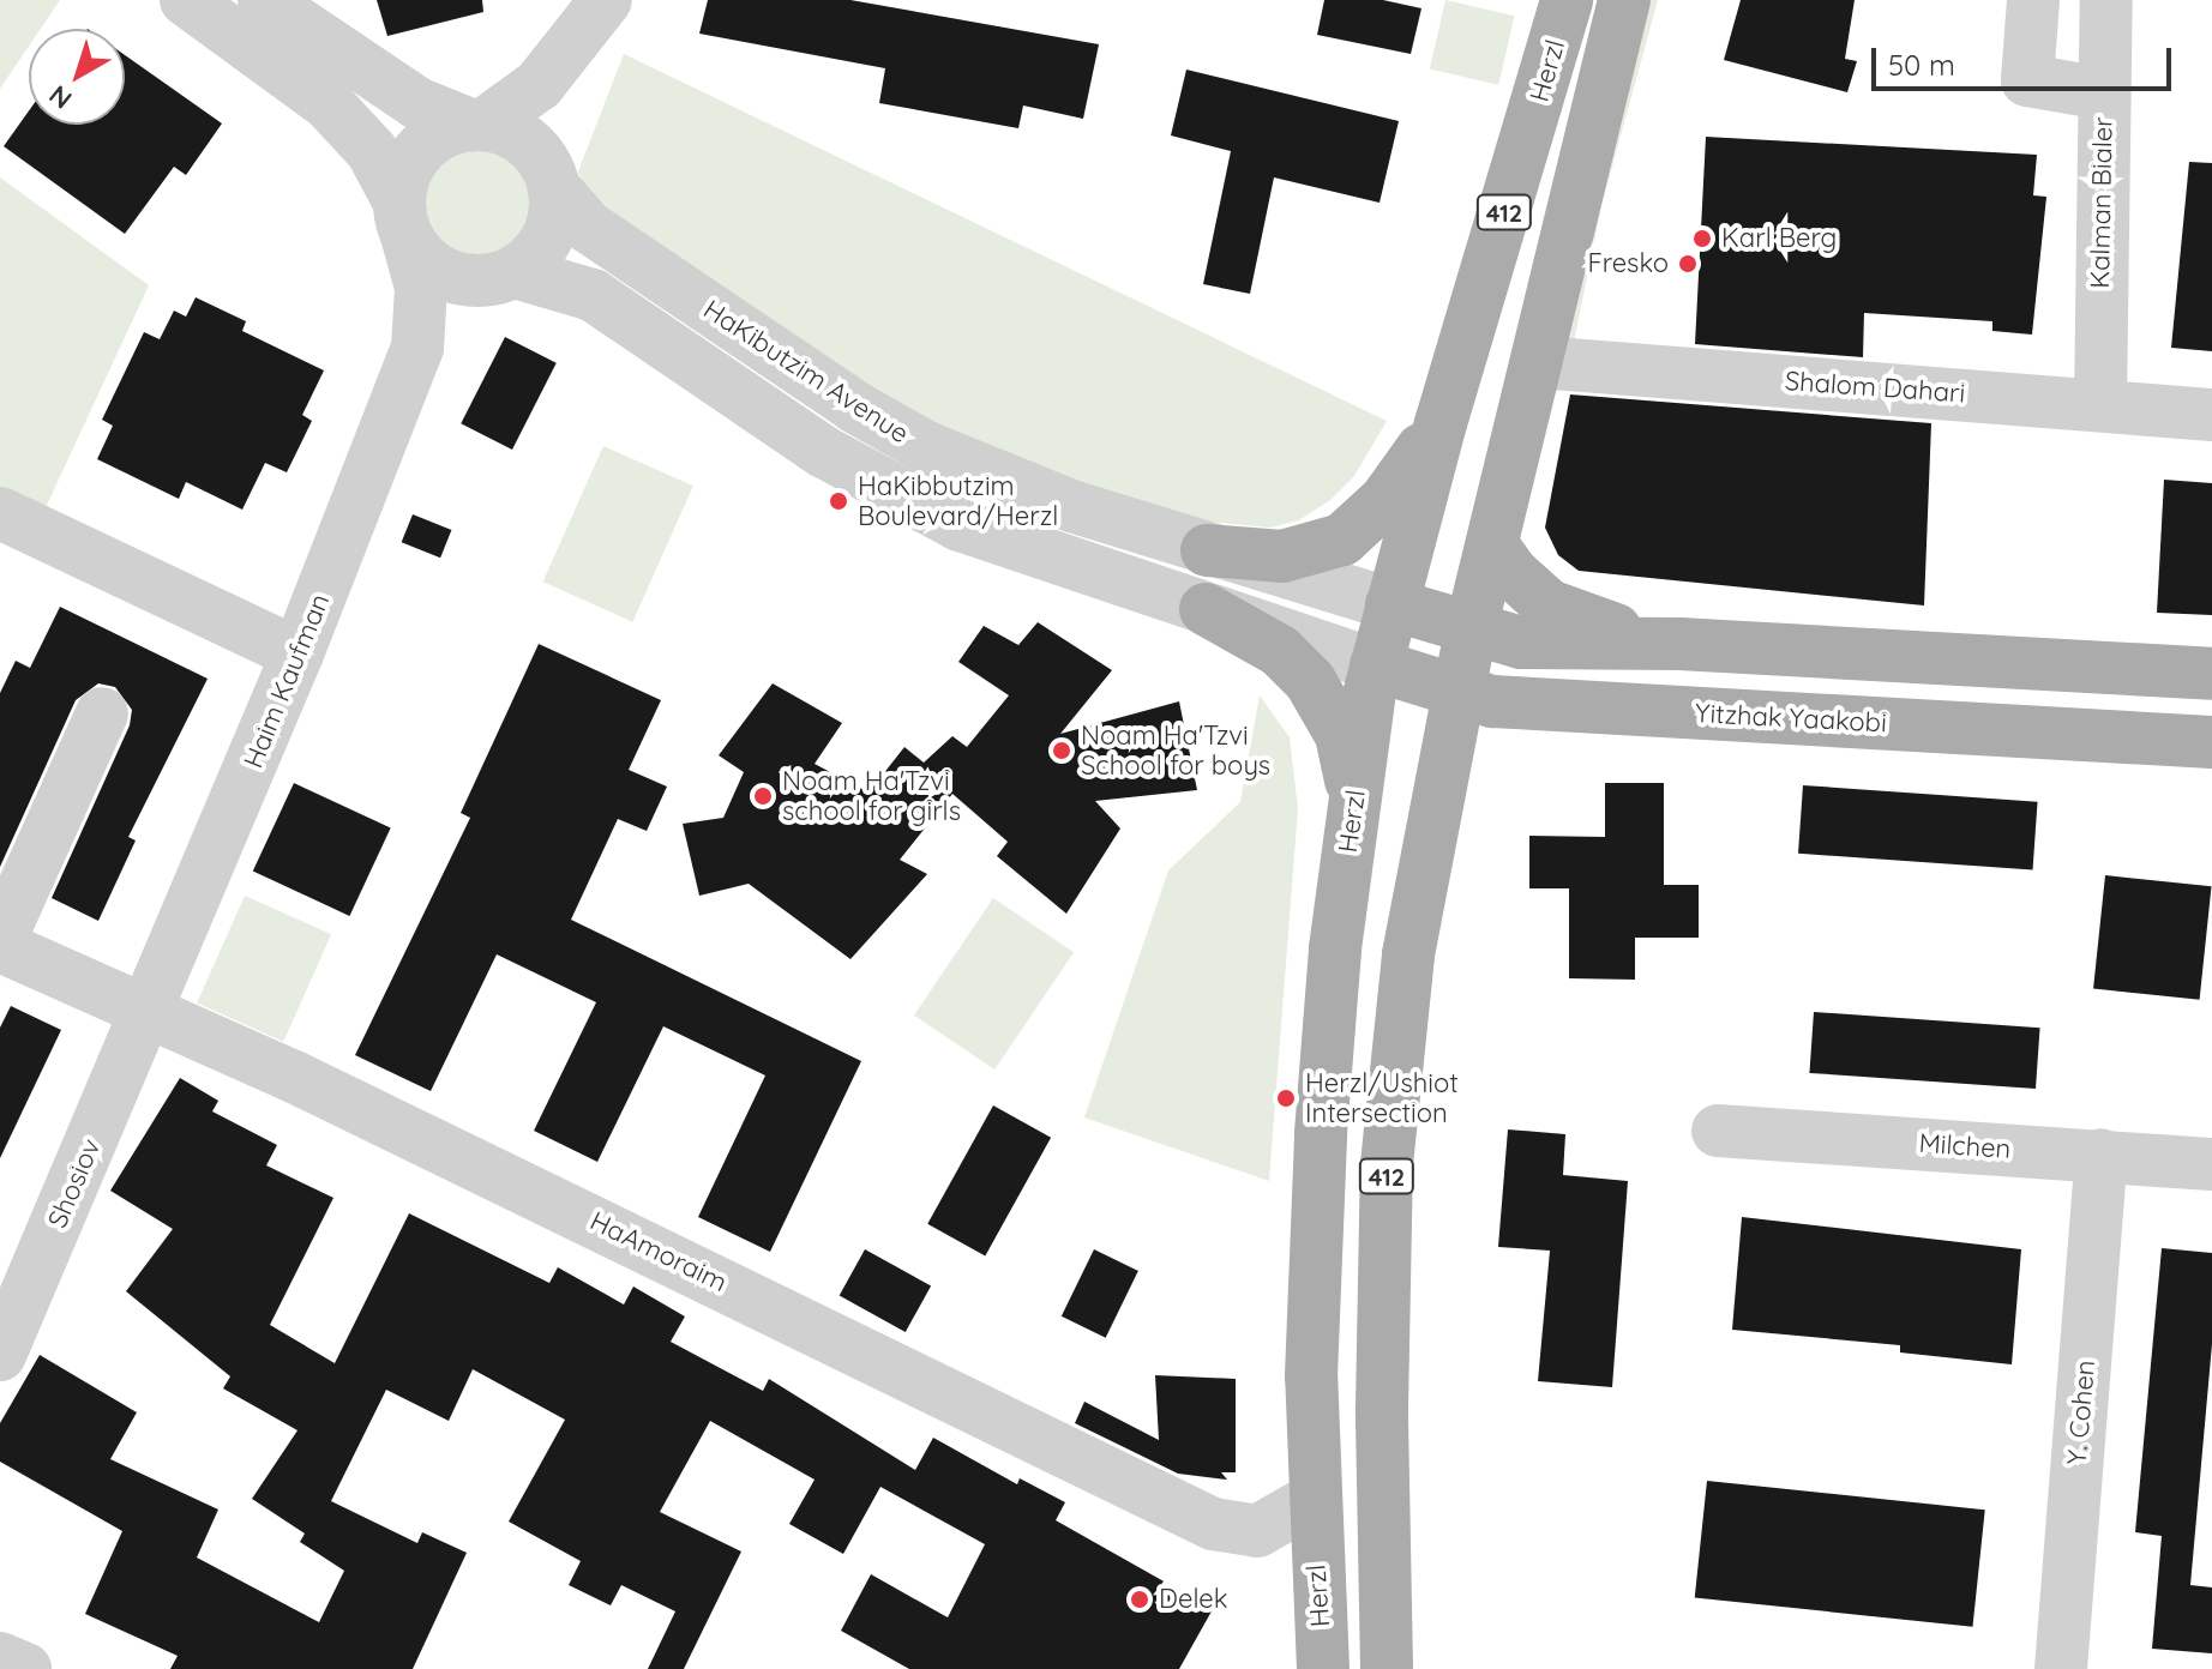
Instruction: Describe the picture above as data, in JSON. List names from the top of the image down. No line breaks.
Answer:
{"streets":{"main road":["Herzl","412","HaKibutzim Avenue","Yitzhak Yaakobi"],"street":["Kalman Bialer","Shalom Dahari","Haim Kaufman","Milchen","Shosiov","HaAmoraim","Y. Cohen"]},"crossings":[["Herzl","HaKibutzim Avenue"],["Herzl","Yitzhak Yaakobi"],["Herzl","HaAmoraim"],["Kalman Bialer","Shalom Dahari"],["412","HaKibutzim Avenue"],["412","Shalom Dahari"],["412","Yitzhak Yaakobi"],["HaKibutzim Avenue","Haim Kaufman"],["HaKibutzim Avenue","Yitzhak Yaakobi"],["Haim Kaufman","Shosiov"],["Haim Kaufman","HaAmoraim"],["Milchen","Y. Cohen"],["Shosiov","HaAmoraim"]],"places":["Karl Berg","Fresko","HaKibbutzim Boulevard/Herzl","Noam Ha'Tzvi School for boys","Noam Ha'Tzvi school for girls","Herzl/Ushiot Intersection","Delek"],"scale_bar":"50 m","north":"bottom left"}
